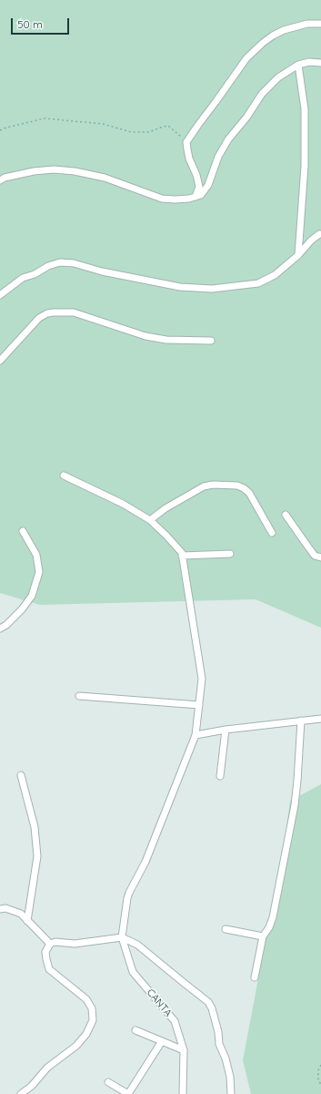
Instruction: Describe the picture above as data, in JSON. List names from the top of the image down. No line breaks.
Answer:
{"streets":{"street":["CANTA"]},"scale_bar":"50 m"}
